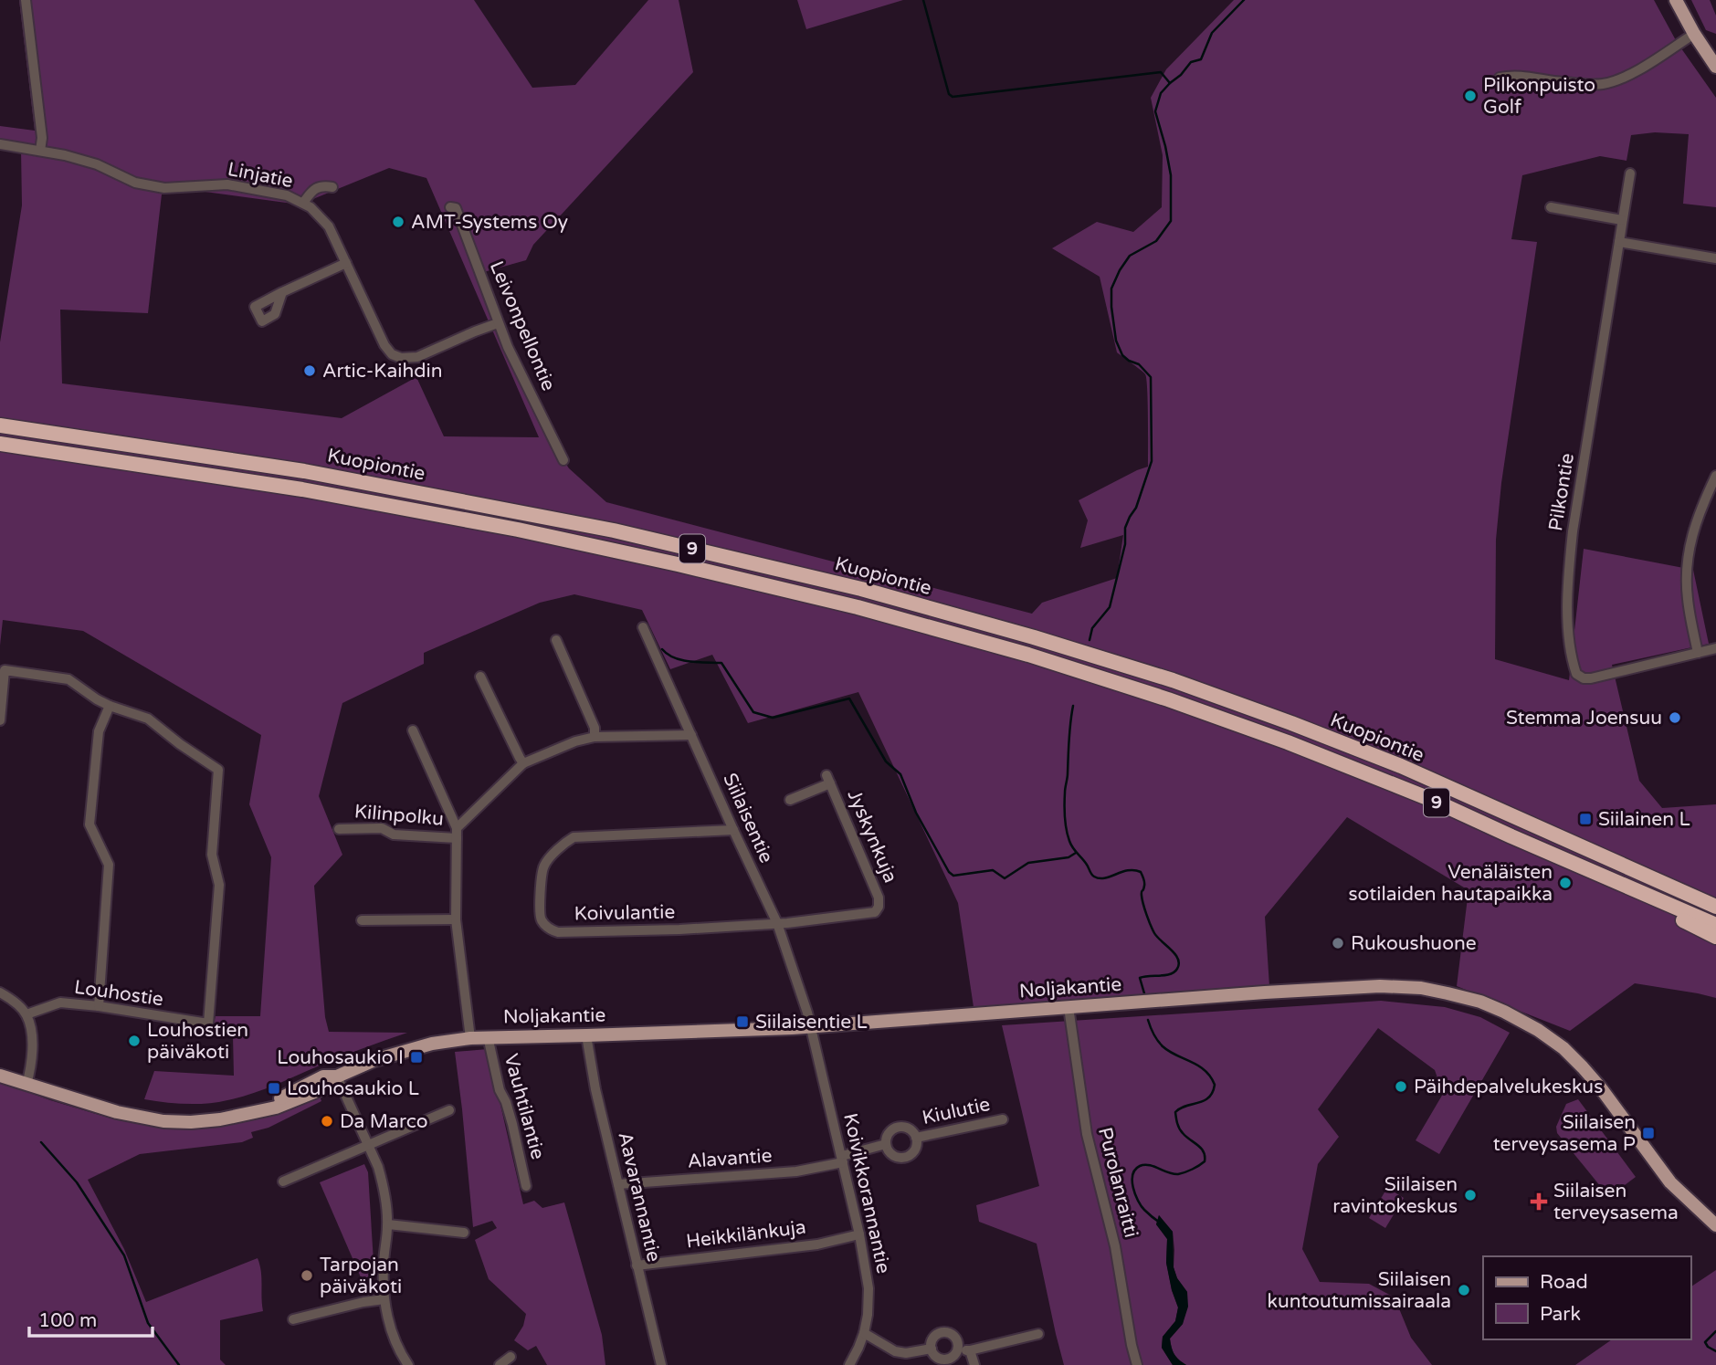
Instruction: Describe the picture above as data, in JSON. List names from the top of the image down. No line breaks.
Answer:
{"streets":{"highway":["Kuopiontie","9"],"main road":["Noljakantie"],"street":["Linjatie","Leivonpellontie","Pilkontie","Kilinpolku","Siilaisentie","Jyskynkuja","Koivulantie","Louhostie","Vauhtilantie","Kiulutie","Alavantie","Purolanraitti","Koivikkorannantie","Aavarannantie","Heikkilänkuja"]},"crossings":[["Linjatie","Leivonpellontie"],["Siilaisentie","Jyskynkuja"],["Siilaisentie","Koivulantie"],["Siilaisentie","Noljakantie"],["Siilaisentie","Koivikkorannantie"],["Jyskynkuja","Koivulantie"],["Noljakantie","Vauhtilantie"],["Noljakantie","Purolanraitti"],["Noljakantie","Koivikkorannantie"],["Noljakantie","Aavarannantie"],["Alavantie","Koivikkorannantie"],["Alavantie","Aavarannantie"],["Koivikkorannantie","Heikkilänkuja"],["Aavarannantie","Heikkilänkuja"]],"places":{"other":["Pilkonpuisto Golf","AMT-Systems Oy","Artic-Kaihdin","Stemma Joensuu","Venäläisten sotilaiden hautapaikka","Rukoushuone","Louhostien päiväkoti","Päihdepalvelukeskus","Da Marco","Siilaisen ravintokeskus","Tarpojan päiväkoti","Siilaisen kuntoutumissairaala"],"transit":["Siilainen L","Siilaisentie L","Louhosaukio I","Louhosaukio L","Siilaisen terveysasema P"],"health":["Siilaisen terveysasema"]},"legend":["Road","Park"],"scale_bar":"100 m"}
